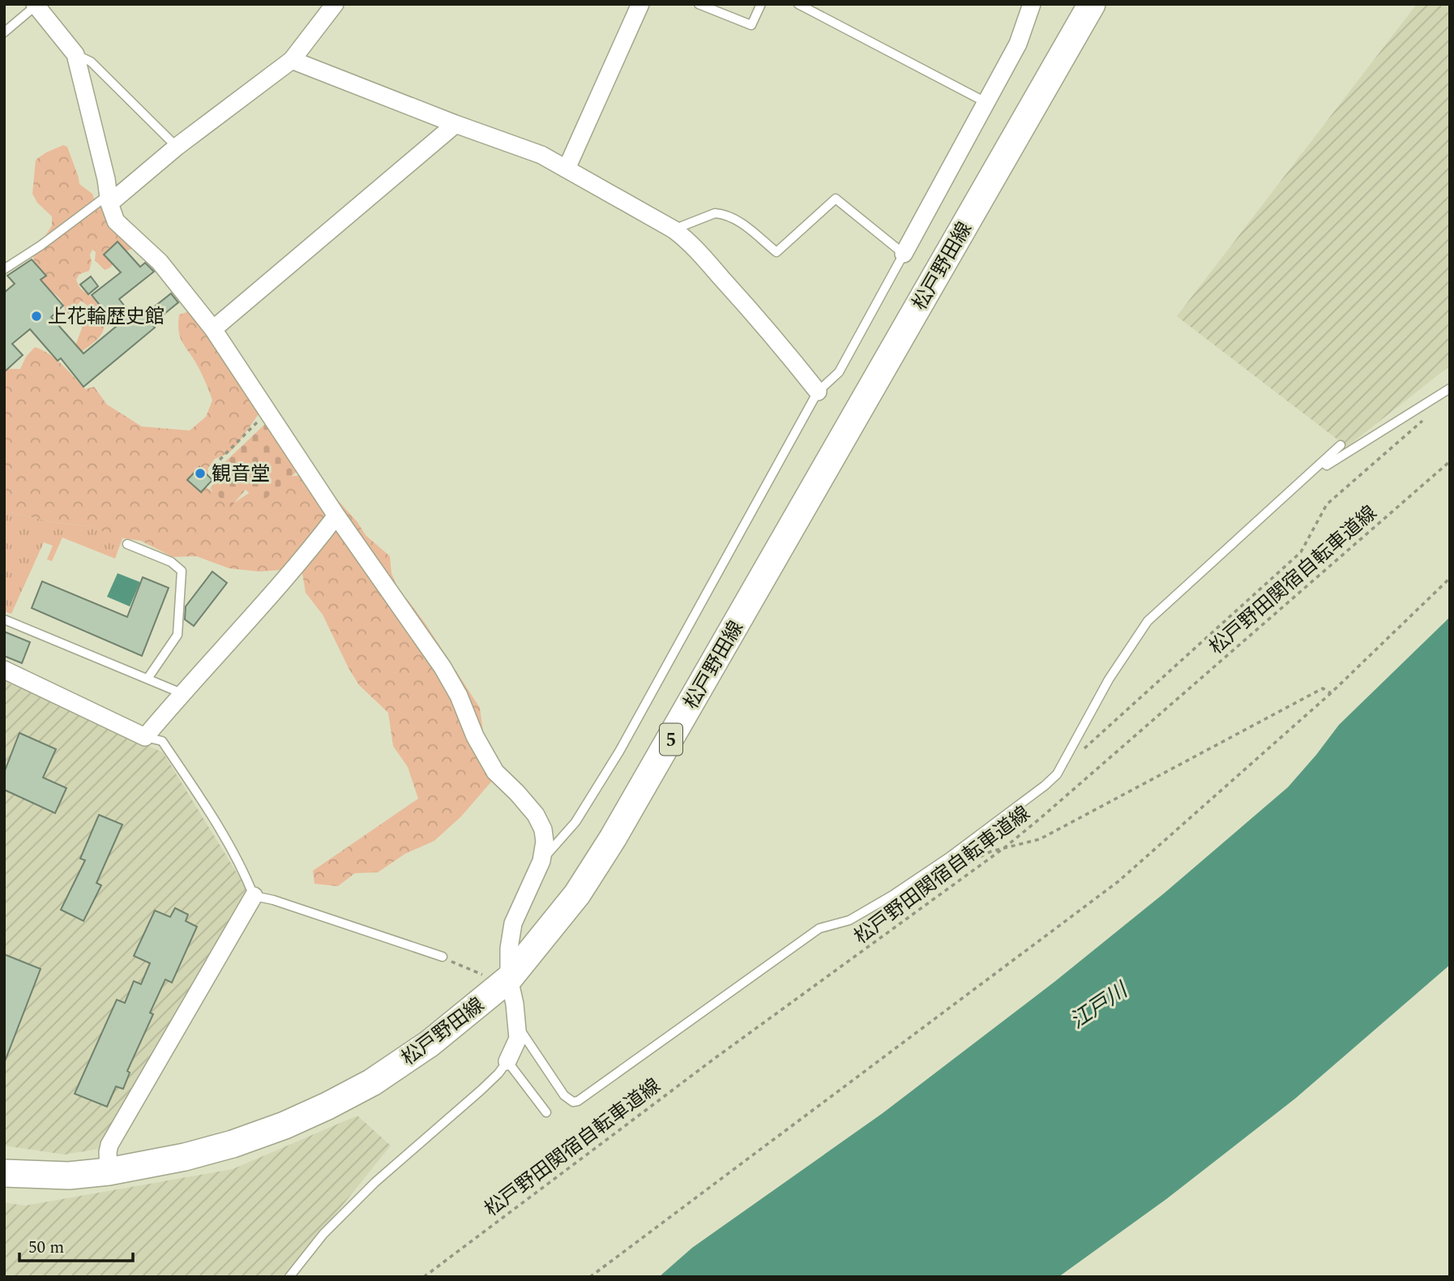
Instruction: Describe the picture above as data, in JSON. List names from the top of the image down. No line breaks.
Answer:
{"streets":{"main road":["松戸野田線","5"],"path":["松戸野田関宿自転車道線"]},"water":["江戸川"],"places":["上花輪歴史館","観音堂"],"scale_bar":"50 m"}
